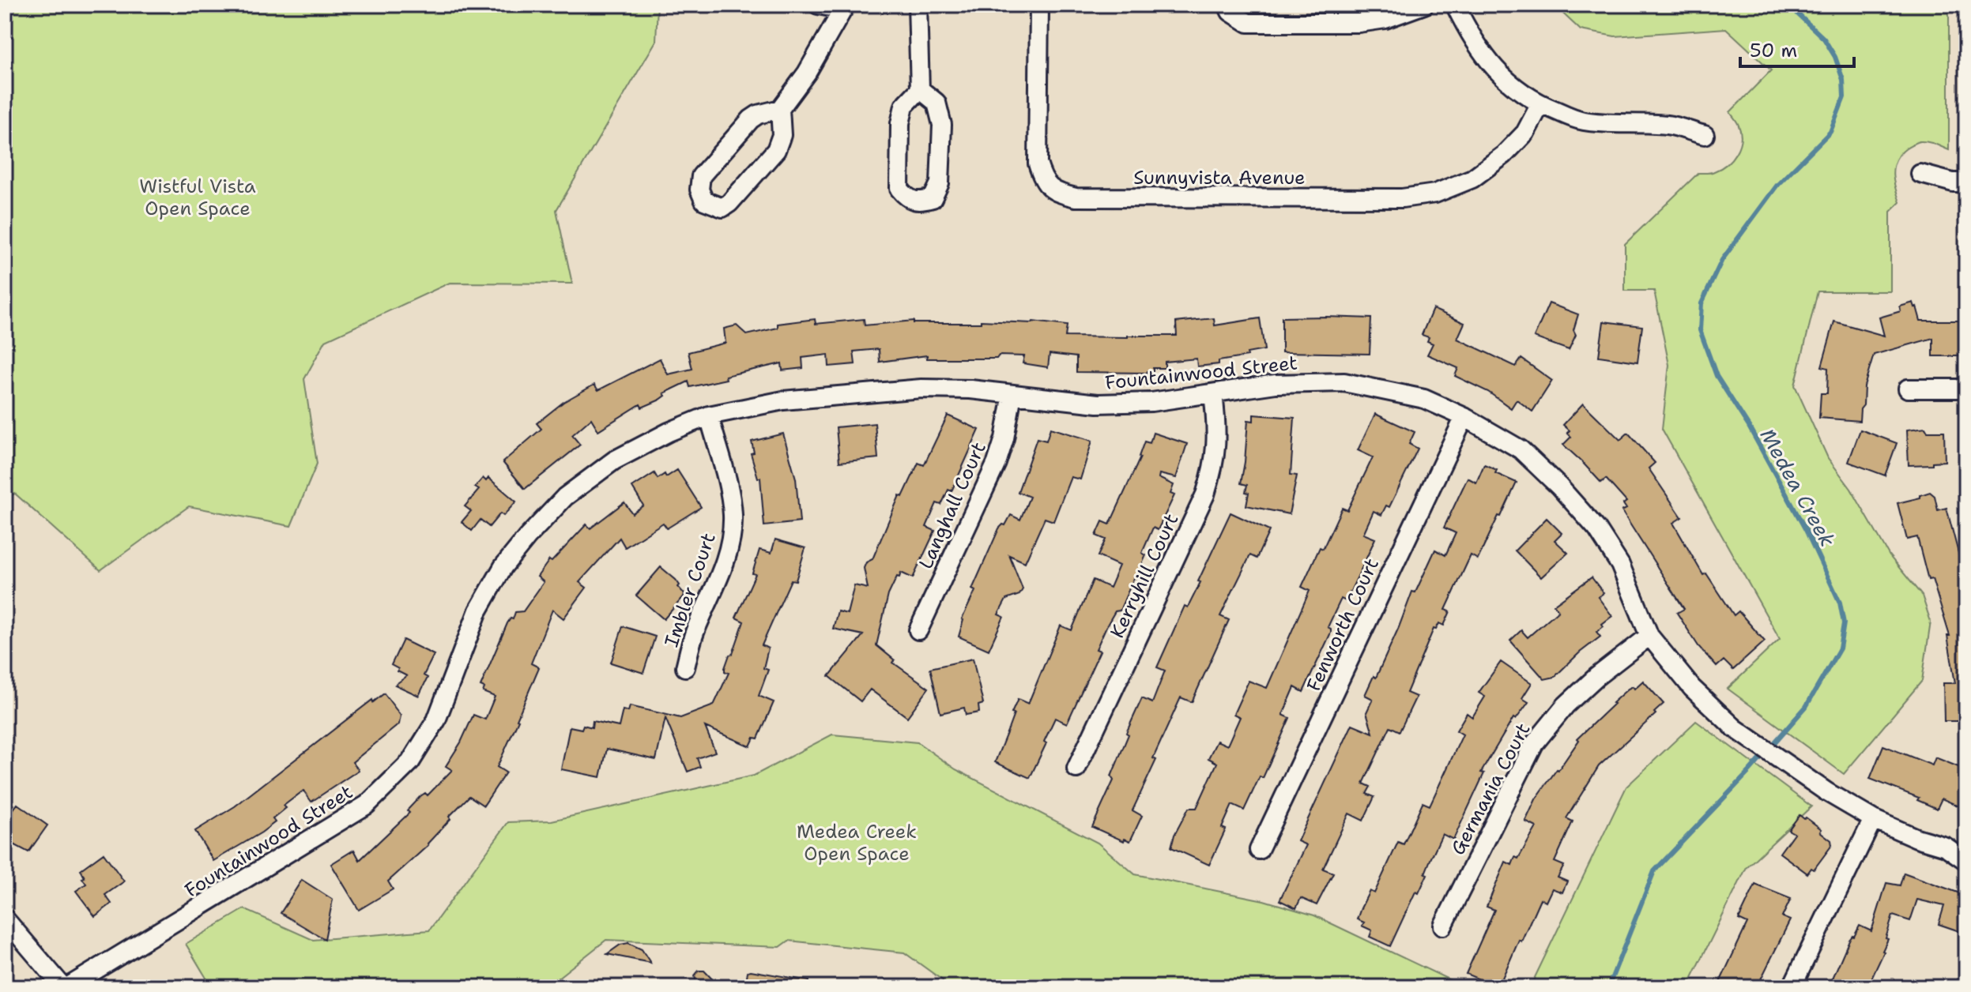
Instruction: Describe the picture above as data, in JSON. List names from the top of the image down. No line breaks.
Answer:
{"streets":{"street":["Sunnyvista Avenue","Fountainwood Street","Langhall Court","Kerryhill Court","Imbler Court","Fenworth Court","Germania Court"]},"crossings":[["Fountainwood Street","Langhall Court"],["Fountainwood Street","Kerryhill Court"],["Fountainwood Street","Imbler Court"],["Fountainwood Street","Fenworth Court"],["Fountainwood Street","Germania Court"]],"water":["Medea Creek"],"parks":["Wistful Vista Open Space","Medea Creek Open Space"],"scale_bar":"50 m"}
